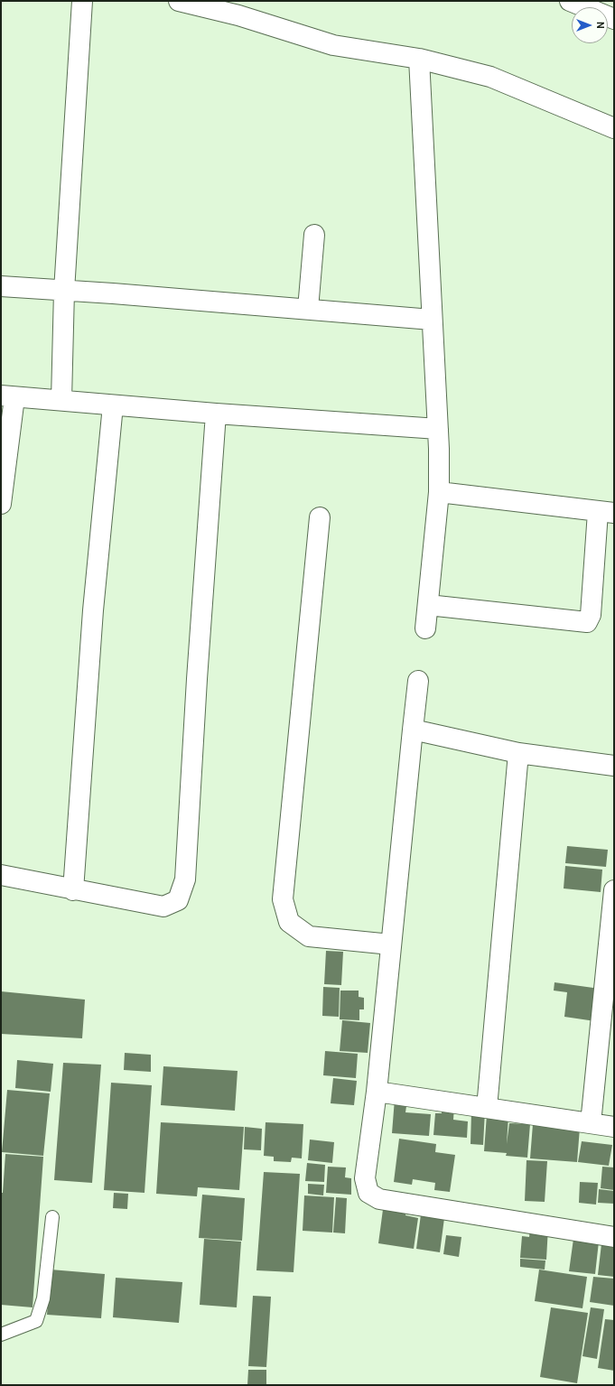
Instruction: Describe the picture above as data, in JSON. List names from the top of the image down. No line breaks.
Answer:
{"north":"right"}
